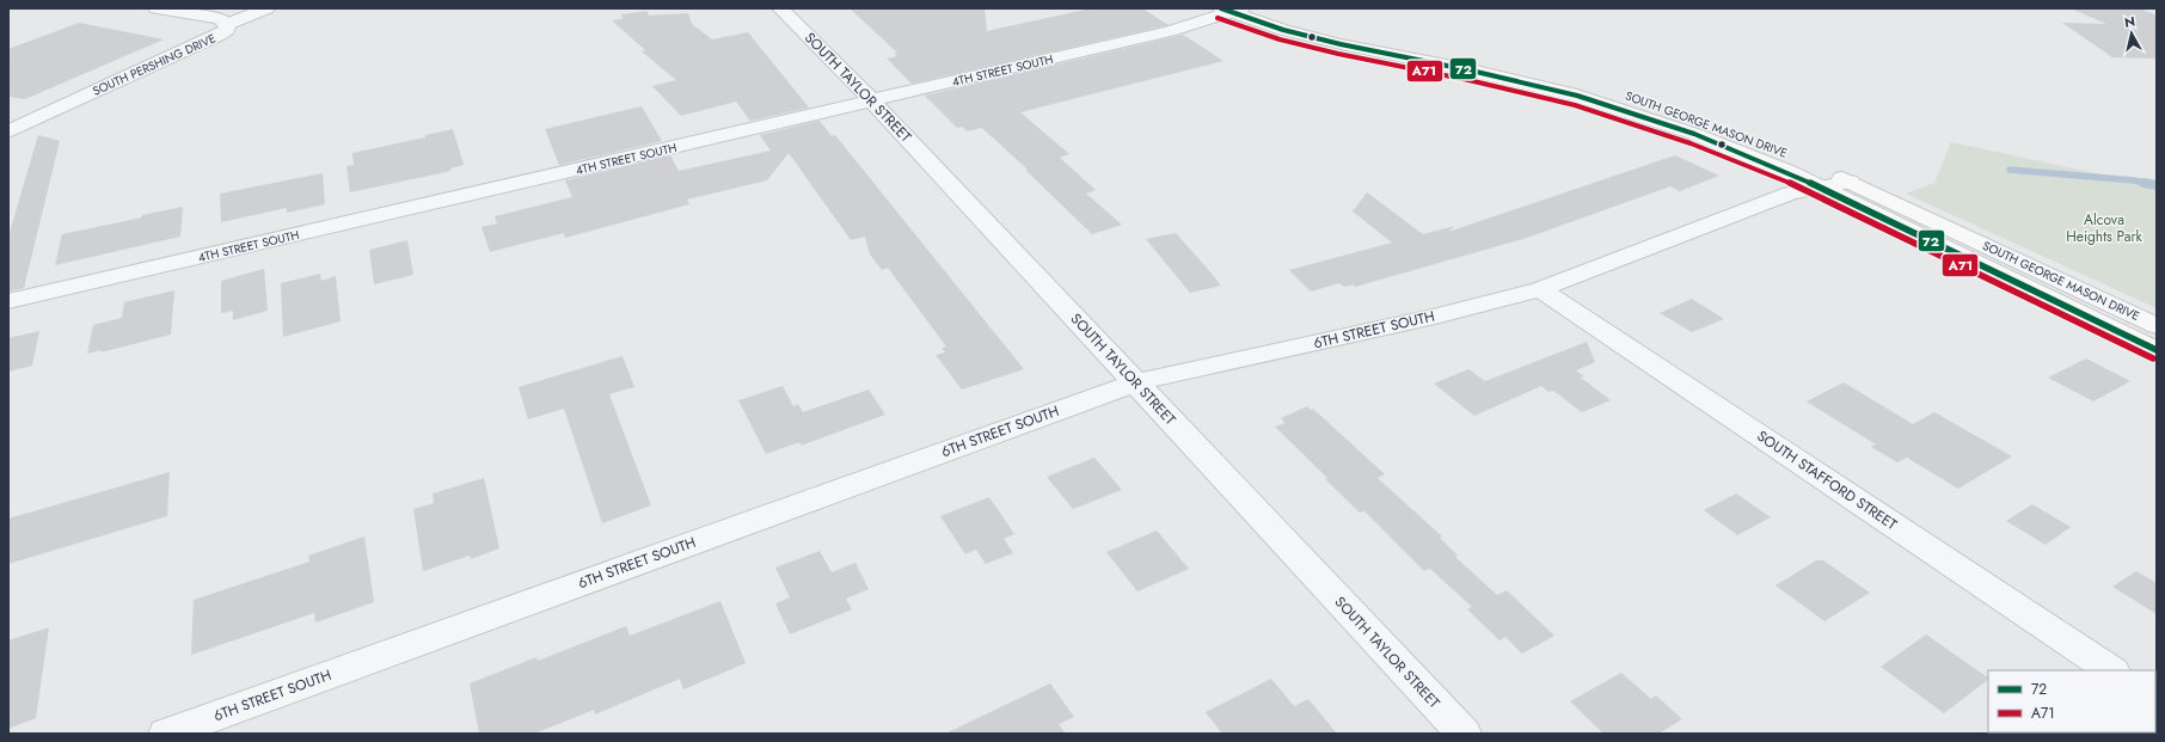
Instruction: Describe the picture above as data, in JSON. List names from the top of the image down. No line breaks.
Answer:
{"streets":{"main road":["SOUTH GEORGE MASON DRIVE"],"street":["SOUTH PERSHING DRIVE","4TH STREET SOUTH","SOUTH TAYLOR STREET","6TH STREET SOUTH","SOUTH STAFFORD STREET"]},"crossings":[["4TH STREET SOUTH","SOUTH TAYLOR STREET"],["4TH STREET SOUTH","SOUTH GEORGE MASON DRIVE"],["SOUTH TAYLOR STREET","6TH STREET SOUTH"],["SOUTH GEORGE MASON DRIVE","6TH STREET SOUTH"],["6TH STREET SOUTH","SOUTH STAFFORD STREET"]],"parks":["Alcova Heights Park"],"lines":["transit line 72","transit line A71"],"legend":["72","A71"],"north":"top"}
